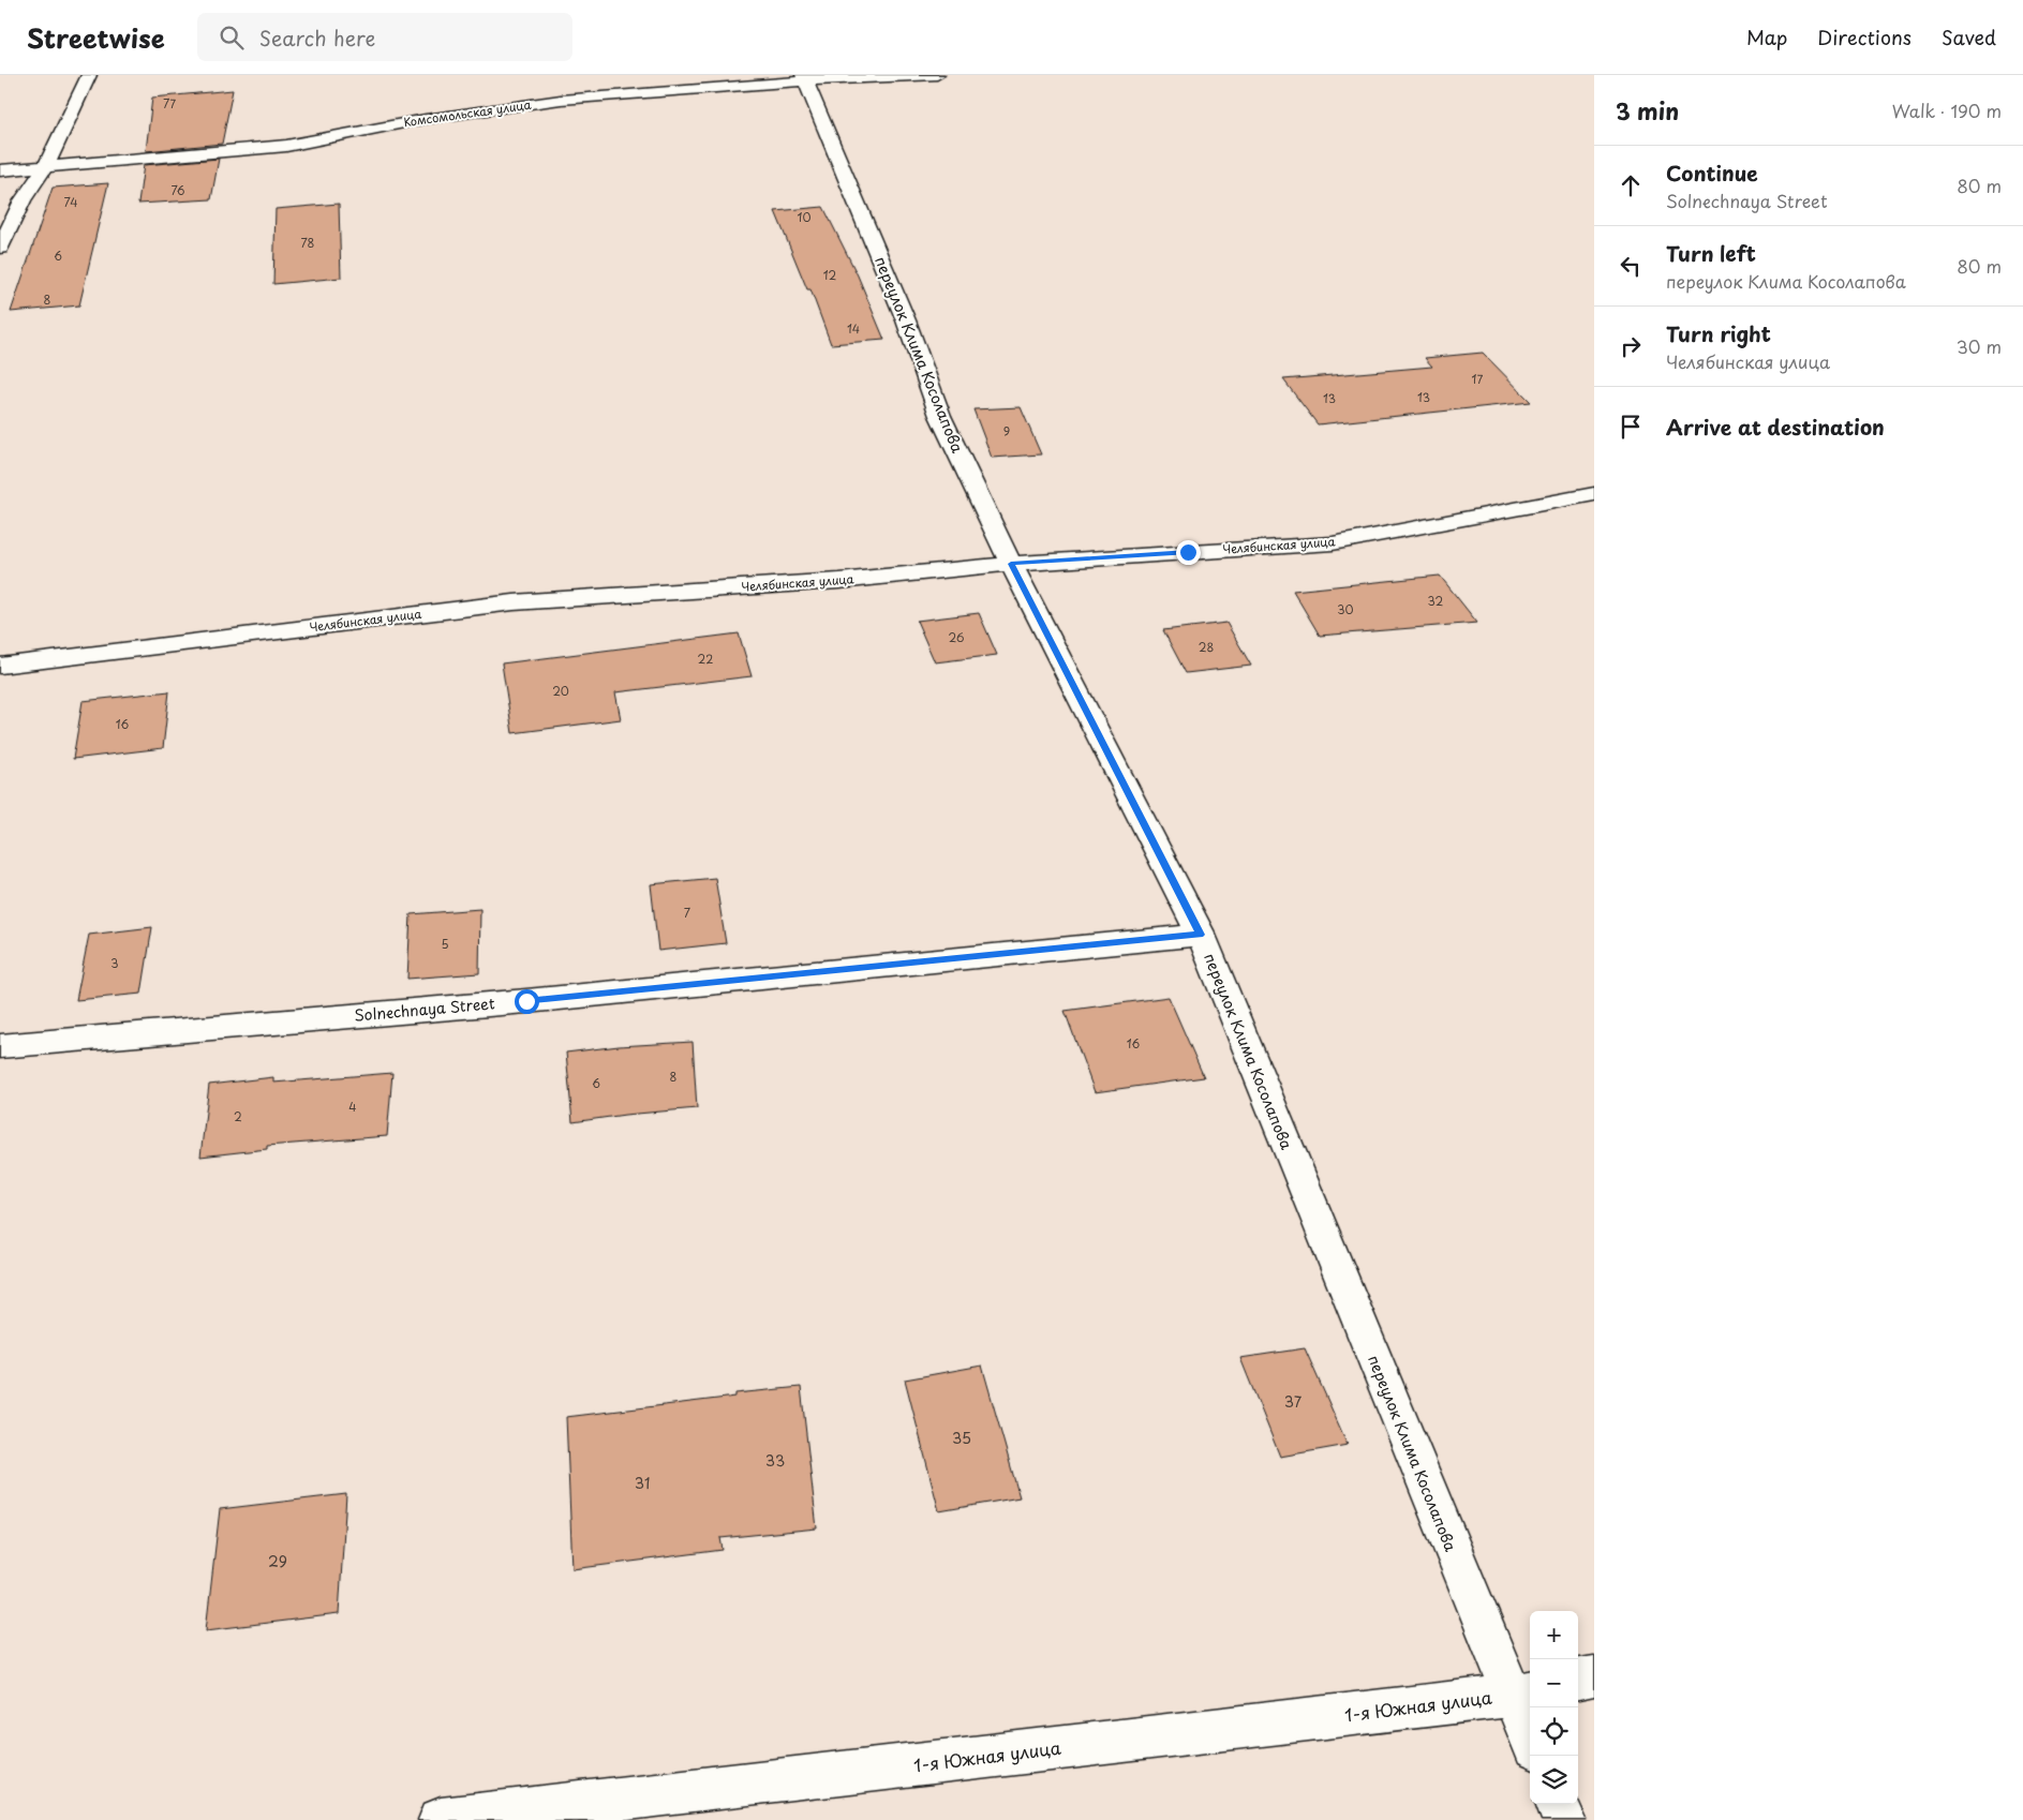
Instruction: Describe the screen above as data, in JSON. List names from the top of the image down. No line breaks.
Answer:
{"streets":{"street":["Комсомольская улица","переулок Клима Косолапова","Челябинская улица","Solnechnaya Street","1-я Южная улица"]},"crossings":[["Комсомольская улица","переулок Клима Косолапова"],["переулок Клима Косолапова","Челябинская улица"],["переулок Клима Косолапова","Solnechnaya Street"],["переулок Клима Косолапова","1-я Южная улица"]],"house_numbers":["77","76","74","10","78","6","12","8","14","17","13","13","9","32","30","26","28","22","20","16","7","5","3","16","8","6","4","2","37","35","33","31","29"],"page":{"header":"Streetwise","search":"Search here","nav":["Map","Directions","Saved"],"heading":["3 min","Walk · 190 m"],"list":[["Continue","Solnechnaya Street","80 m"],["Turn left","переулок Клима Косолапова","80 m"],["Turn right","Челябинская улица","30 m"],"Arrive at destination"],"map_buttons":["+","−"]}}
